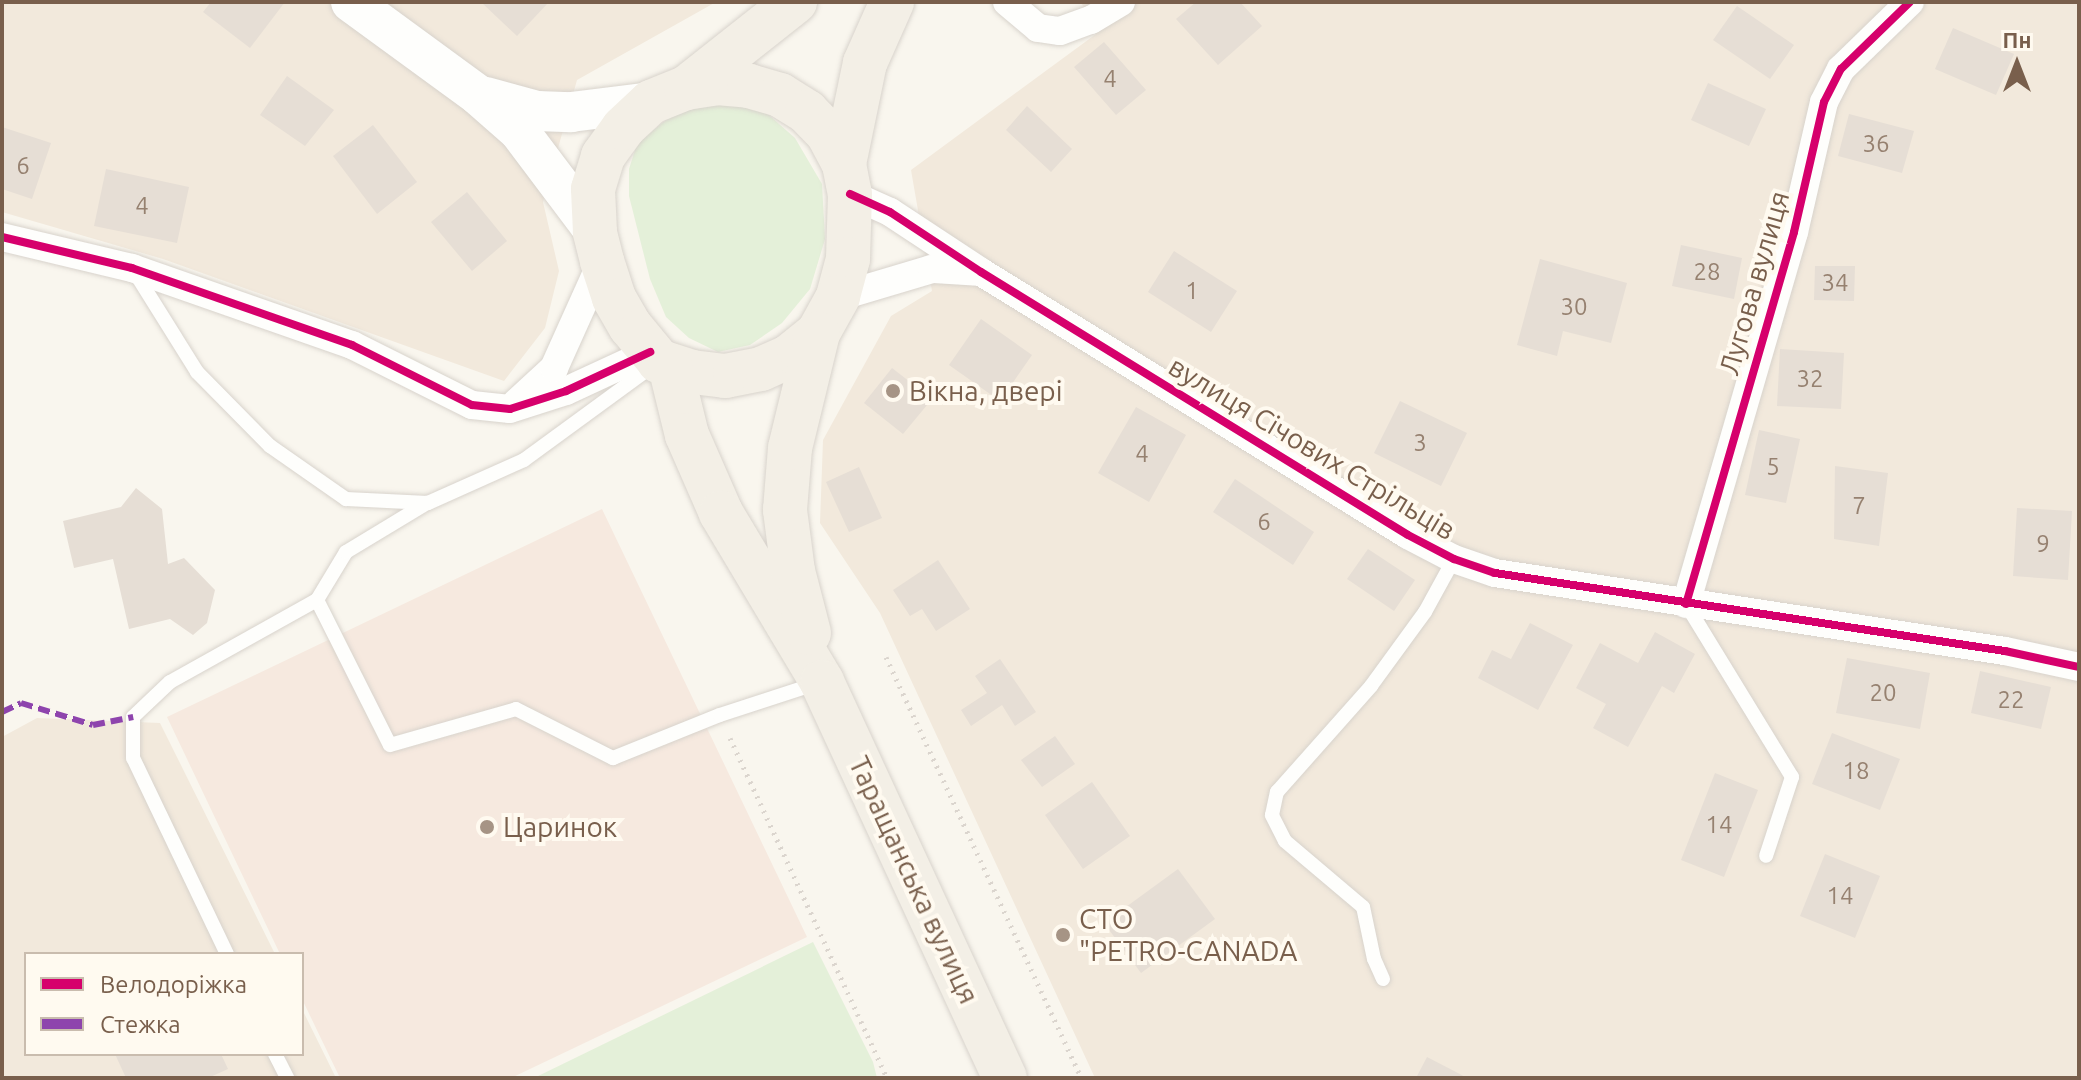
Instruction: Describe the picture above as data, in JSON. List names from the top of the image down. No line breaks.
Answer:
{"streets":{"main road":["Таращанська вулиця"],"street":["Лугова вулиця","вулиця Січових Стрільців"]},"crossings":[["Лугова вулиця","вулиця Січових Стрільців"],["вулиця Січових Стрільців","Таращанська вулиця"]],"places":["Вікна, двері","Царинок","СТО \"PETRO-CANADA"],"house_numbers":["4","36","6","4","28","34","1","30","32","3","4","5","7","6","9","20","22","18","14","14"],"legend":["Велодоріжка","Стежка"],"north":"top"}
